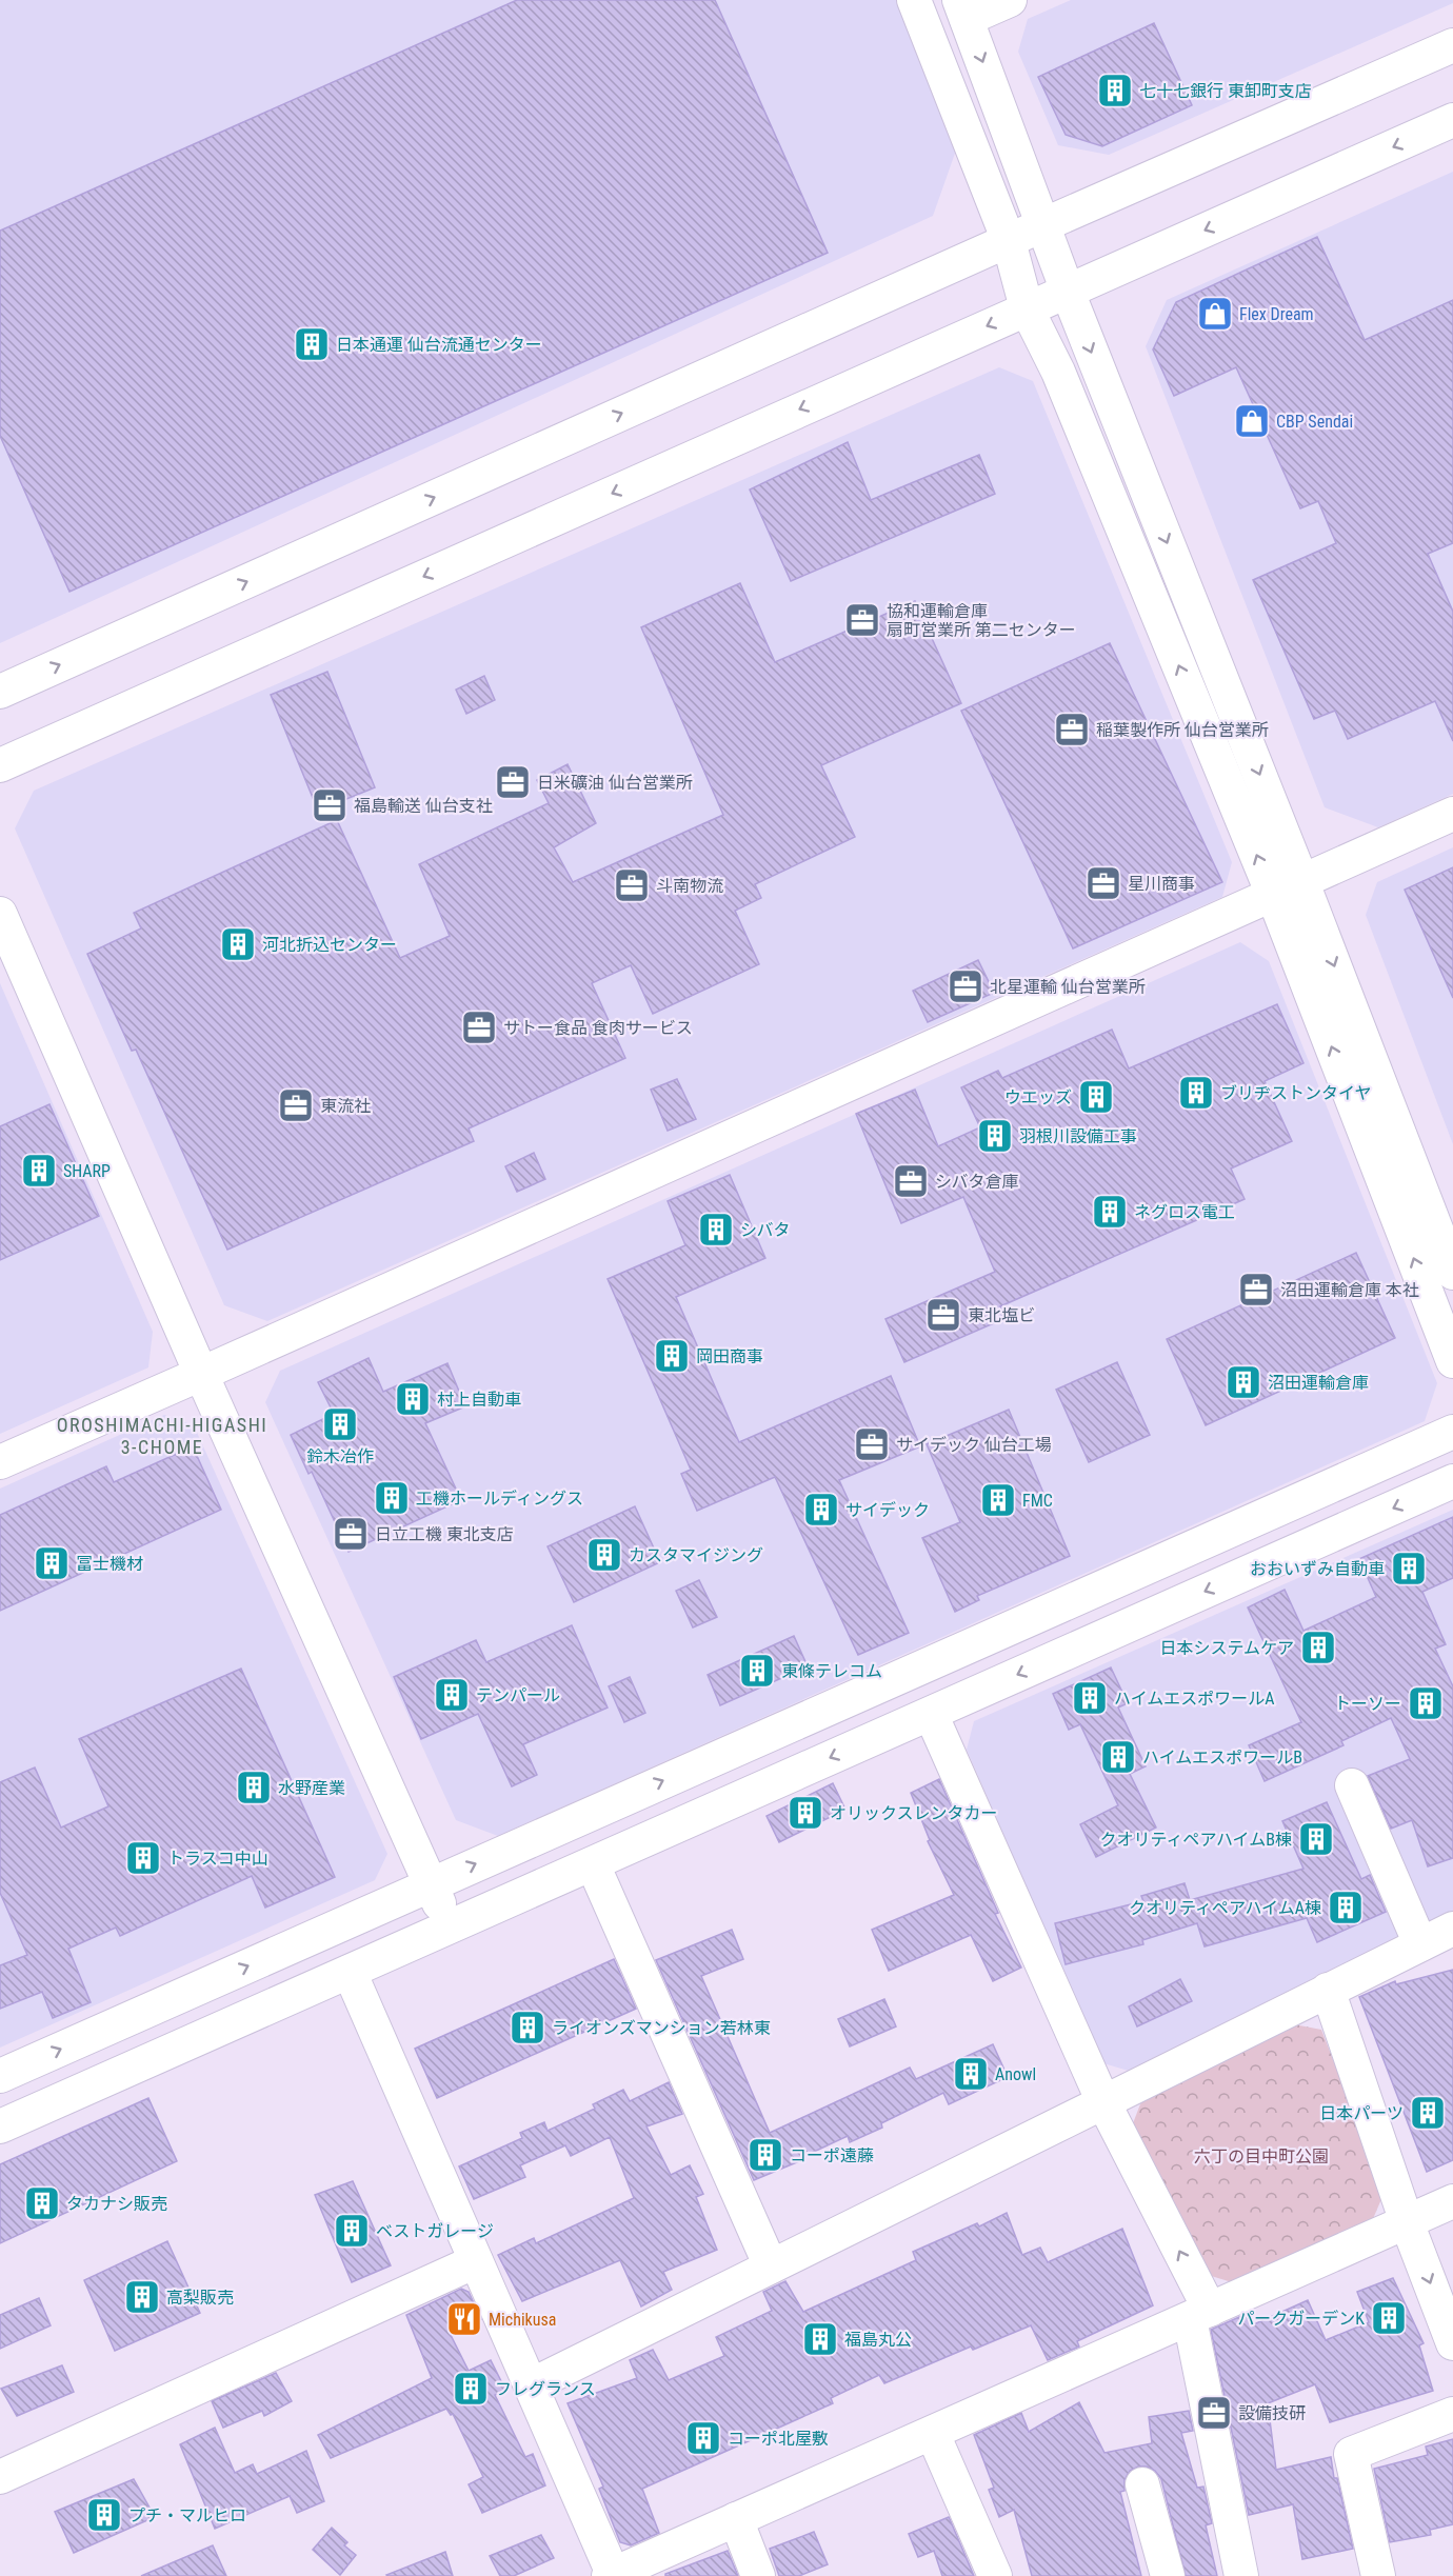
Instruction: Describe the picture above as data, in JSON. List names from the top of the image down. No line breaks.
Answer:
{"districts":["OROSHIMACHI-HIGASHI 3-CHOME"],"parks":["六丁の目中町公園"],"places":{"building":["七十七銀行 東卸町支店","日本通運 仙台流通センター","河北折込センター","ブリヂストンタイヤ","ウエッズ","羽根川設備工事","SHARP","ネグロス電工","シバタ","岡田商事","沼田運輸倉庫","村上自動車","鈴木冶作","工機ホールディングス","FMC","サイデック","カスタマイジング","冨士機材","おおいずみ自動車","日本システムケア","東條テレコム","テンパール","ハイムエスポワールA","トーソー","ハイムエスポワールB","水野産業","オリックスレンタカー","クオリティペアハイムB棟","トラスコ中山","クオリティペアハイムA棟","ライオンズマンション若林東","Anowl","日本パーツ","コーポ遠藤","タカナシ販売","ベストガレージ","高梨販売","パークガーデンK","福島丸公","フレグランス","コーポ北屋敷","プチ・マルヒロ"],"shop":["Flex Dream","CBP Sendai"],"office":["協和運輸倉庫 扇町営業所 第二センター","稲葉製作所 仙台営業所","日米礦油 仙台営業所","福島輸送 仙台支社","星川商事","斗南物流","北星運輸 仙台営業所","サトー食品 食肉サービス","東流社","シバタ倉庫","沼田運輸倉庫 本社","東北塩ビ","サイデック 仙台工場","日立工機 東北支店","設備技研"],"restaurant":["Michikusa"]}}
